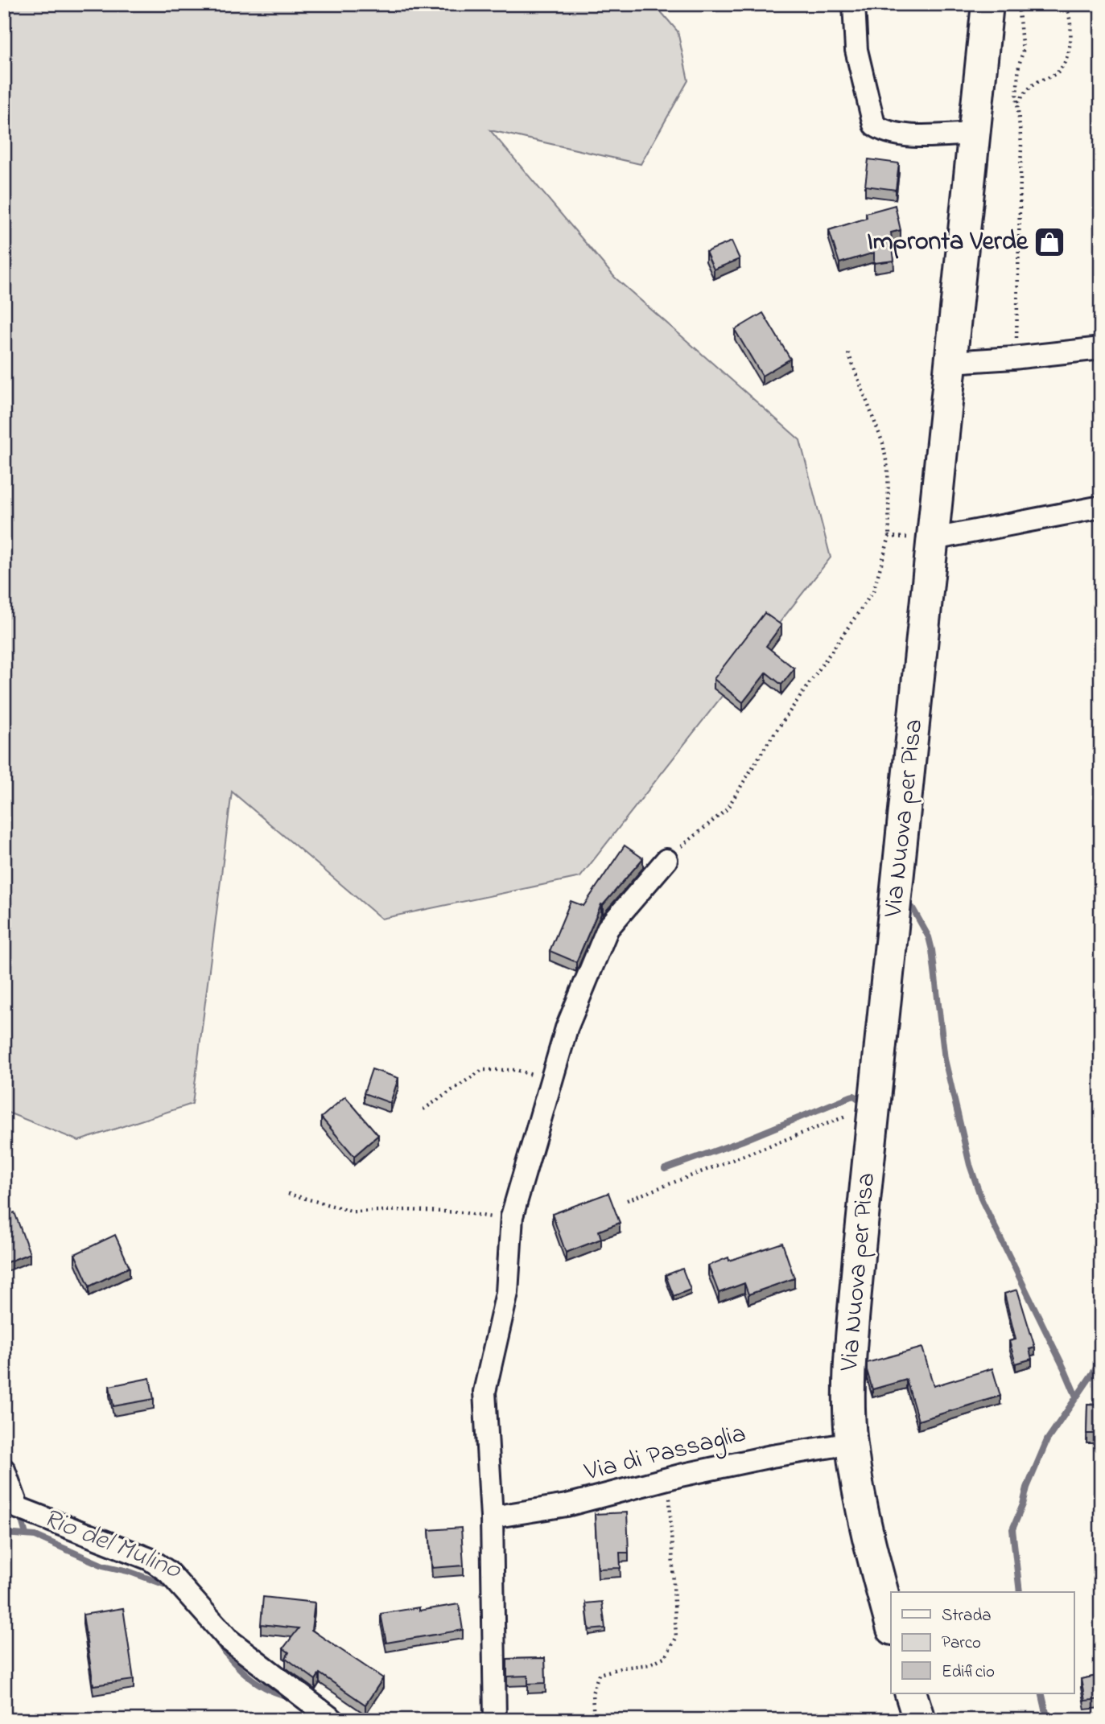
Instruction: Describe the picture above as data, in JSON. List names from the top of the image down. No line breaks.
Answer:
{"streets":{"main road":["Via Nuova per Pisa"],"street":["Via di Passaglia"]},"crossings":[["Via Nuova per Pisa","Via di Passaglia"]],"water":["Rio del Mulino"],"places":{"shop":["Impronta Verde"]},"legend":["Strada","Parco","Edificio"]}
